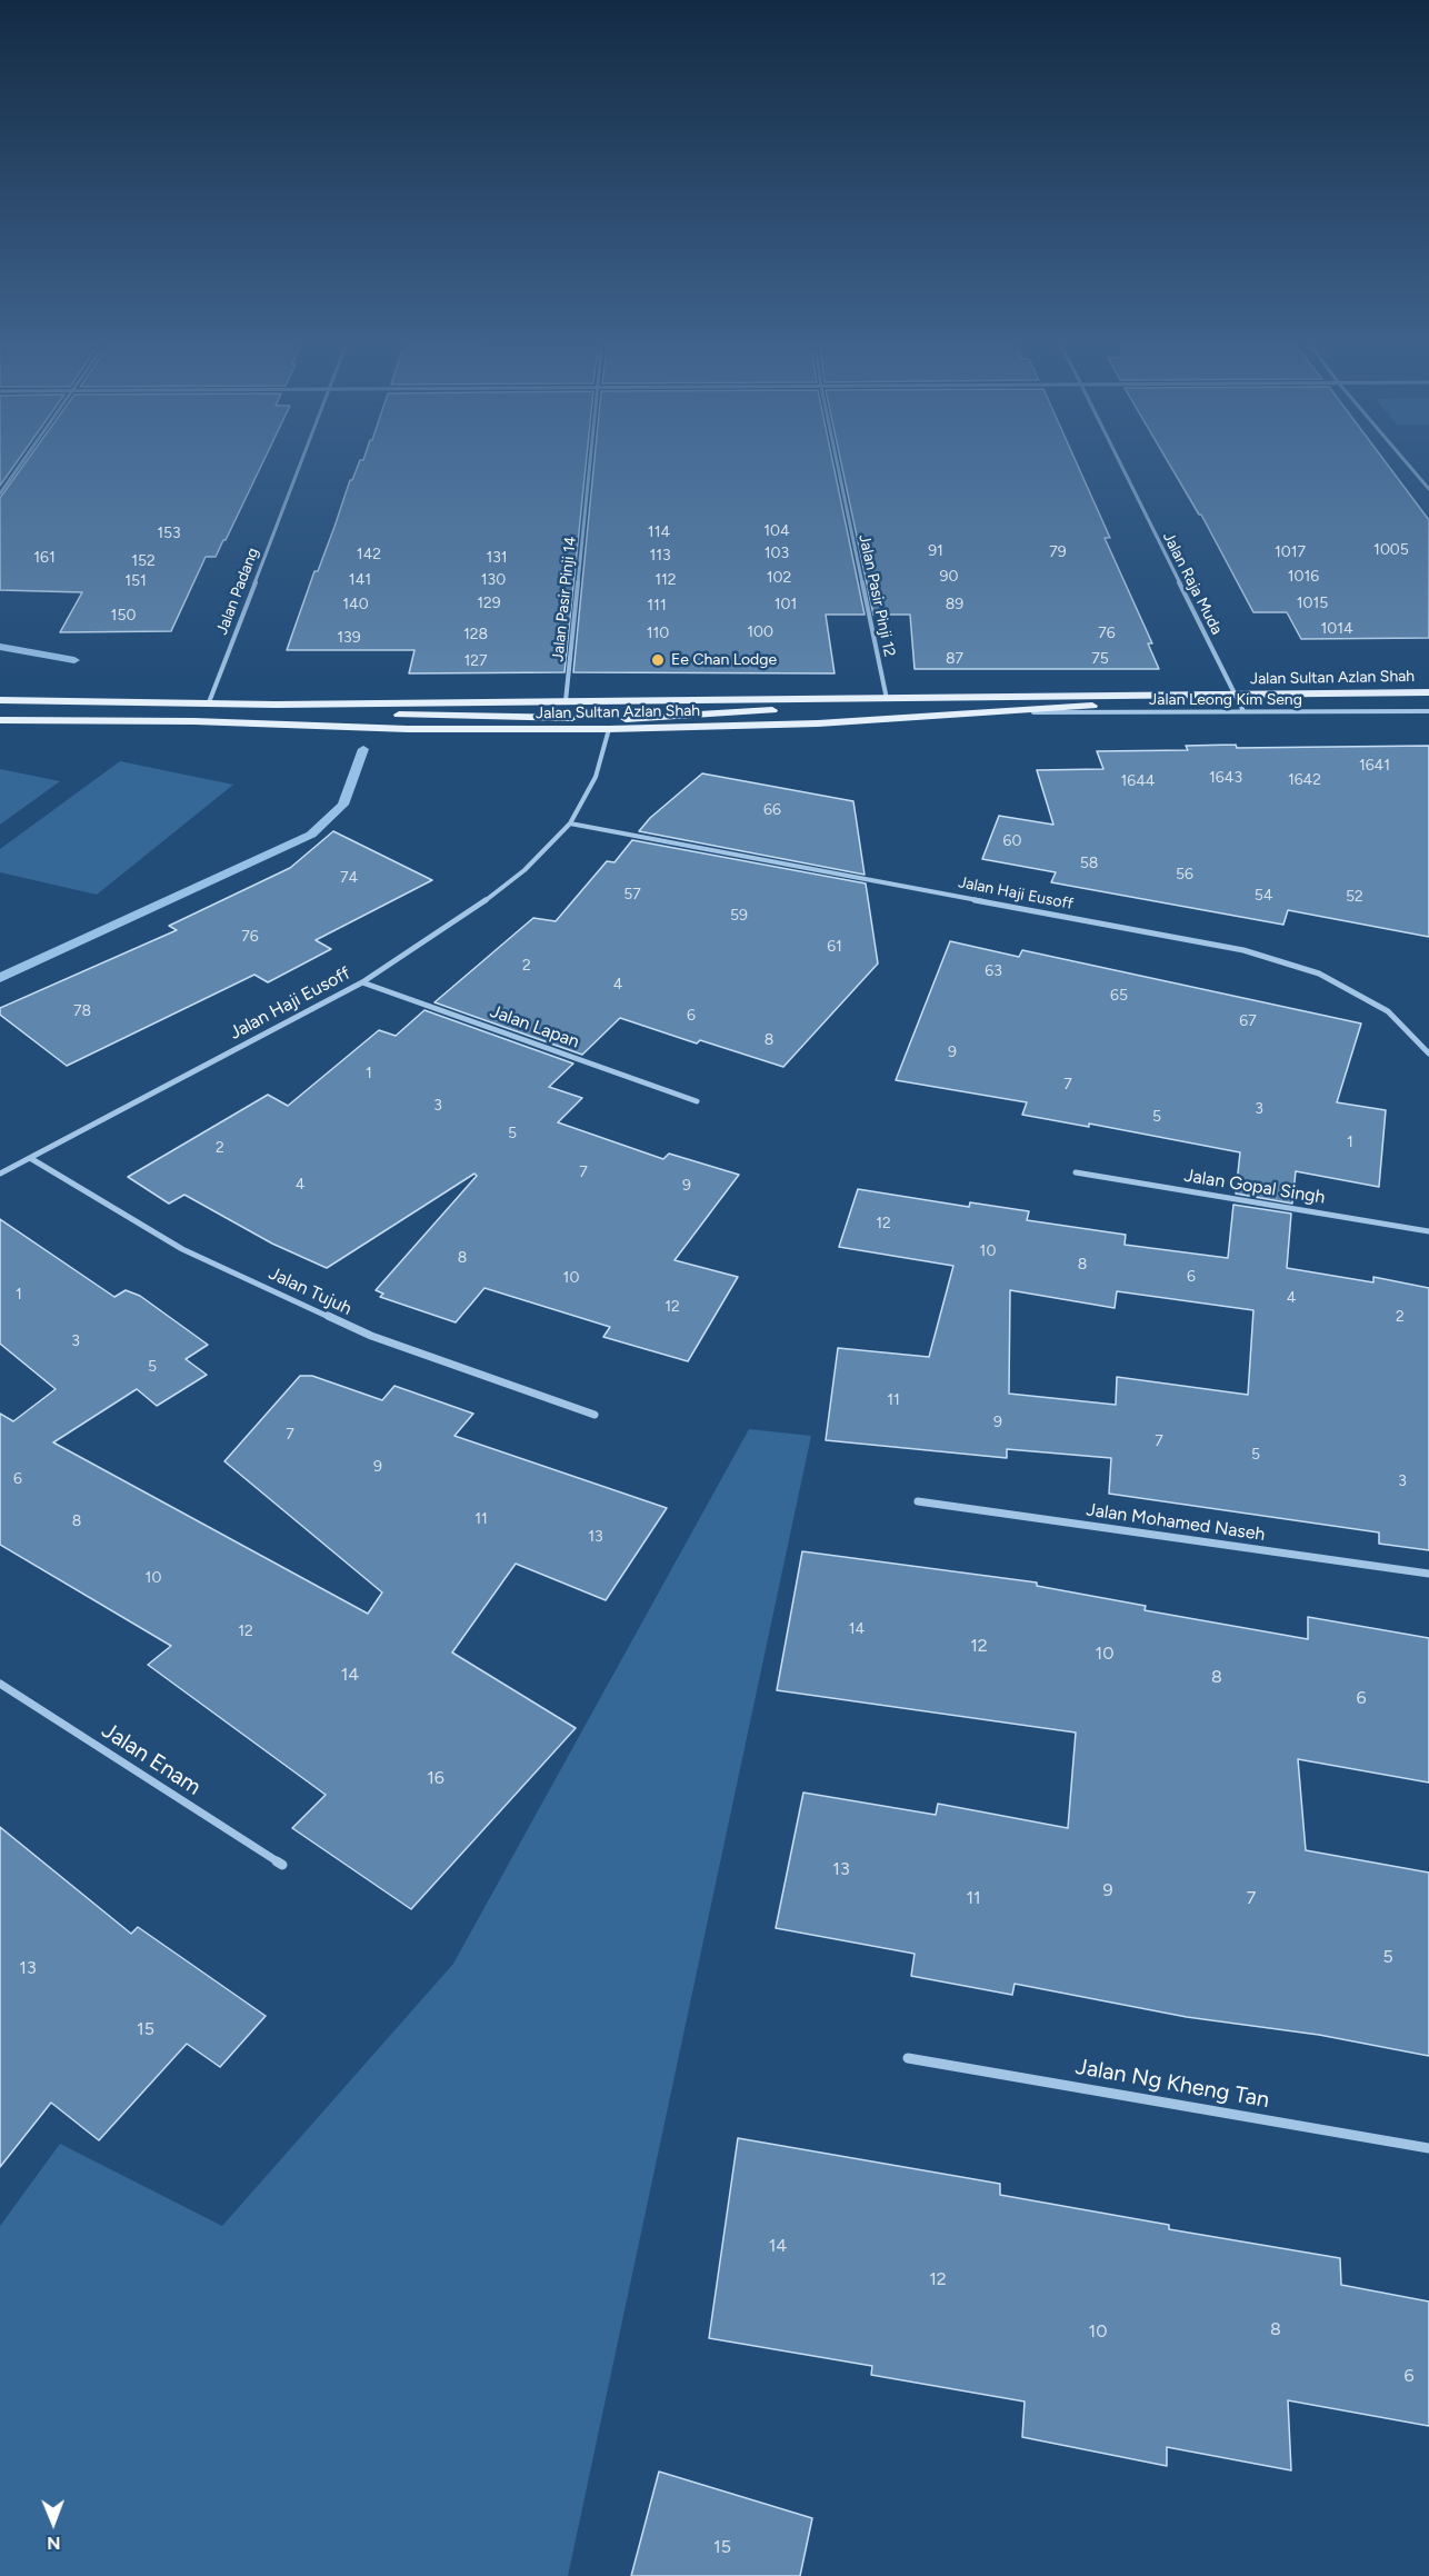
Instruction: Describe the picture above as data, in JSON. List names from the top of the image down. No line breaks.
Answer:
{"streets":{"main road":["Jalan Sultan Azlan Shah"],"street":["Jalan Raja Muda","Jalan Padang","Jalan Pasir Pinji 12","Jalan Pasir Pinji 14","Jalan Leong Kim Seng","Jalan Haji Eusoff","Jalan Lapan","Jalan Gopal Singh","Jalan Tujuh","Jalan Mohamed Naseh","Jalan Enam","Jalan Ng Kheng Tan"]},"crossings":[["Jalan Raja Muda","Jalan Sultan Azlan Shah"],["Jalan Raja Muda","Jalan Leong Kim Seng"],["Jalan Padang","Jalan Sultan Azlan Shah"],["Jalan Pasir Pinji 12","Jalan Sultan Azlan Shah"],["Jalan Pasir Pinji 14","Jalan Sultan Azlan Shah"],["Jalan Sultan Azlan Shah","Jalan Leong Kim Seng"],["Jalan Sultan Azlan Shah","Jalan Haji Eusoff"],["Jalan Haji Eusoff","Jalan Lapan"],["Jalan Haji Eusoff","Jalan Tujuh"]],"places":["Ee Chan Lodge"],"house_numbers":["104","114","153","1005","91","79","1017","103","142","113","161","131","152","90","1016","102","141","130","112","151","129","1015","140","101","89","111","150","1014","100","110","76","128","139","87","75","127","1641","1643","1642","1644","66","60","58","56","74","57","54","52","59","76","61","2","63","4","65","78","6","67","8","9","1","7","3","3","5","5","1","2","7","4","9","12","10","8","8","6","10","1","4","12","2","3","5","11","9","7","7","5","9","6","3","11","8","13","10","14","12","12","10","14","8","6","16","13","9","11","7","5","13","15","14","12","8","10","6","15"],"north":"bottom"}
